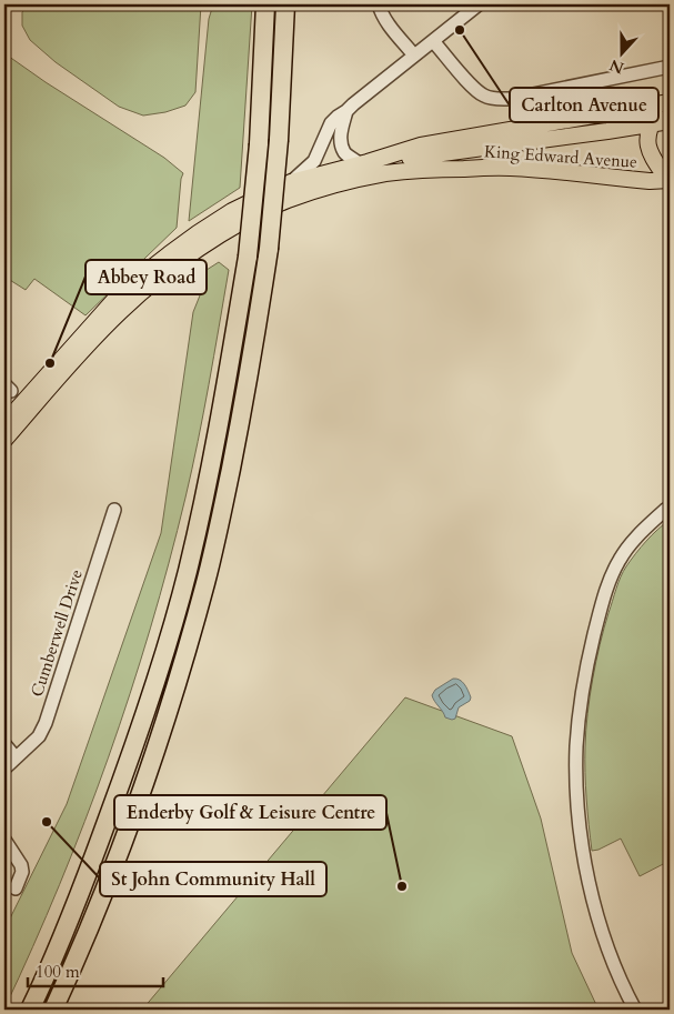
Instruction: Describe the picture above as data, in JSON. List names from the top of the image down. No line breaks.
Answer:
{"streets":{"main road":["King Edward Avenue"],"street":["Cumberwell Drive"]},"places":["Carlton Avenue","Abbey Road","St John Community Hall","Enderby Golf & Leisure Centre"],"scale_bar":"100 m","north":"bottom"}
